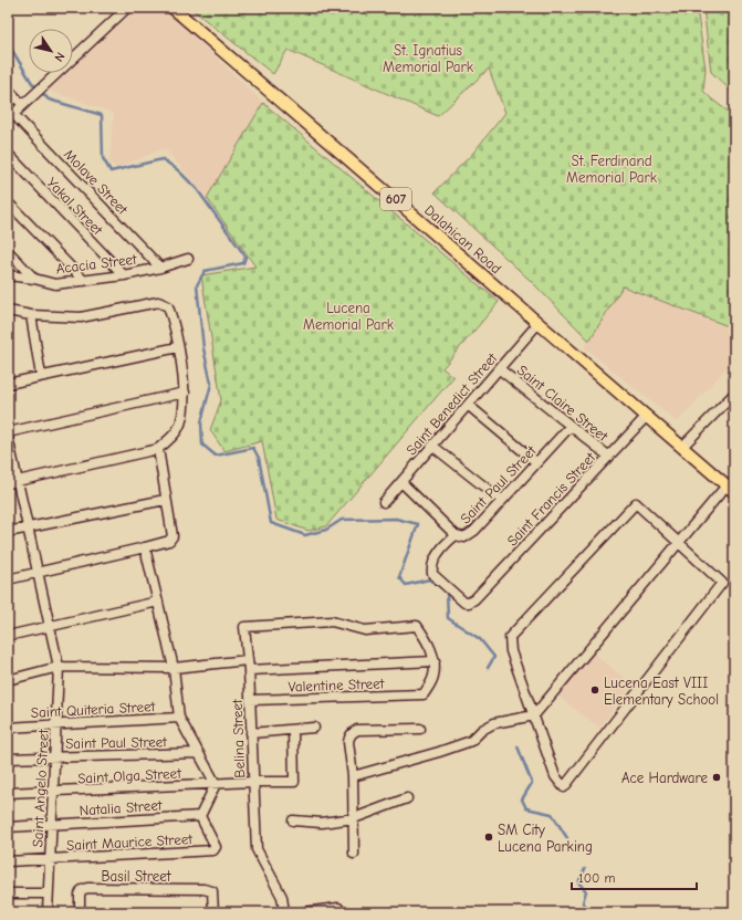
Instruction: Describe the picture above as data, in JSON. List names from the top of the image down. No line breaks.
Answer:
{"streets":{"main road":["607","Dalahican Road"],"street":["Molave Street","Yakal Street","Acacia Street","Saint Claire Street","Saint Benedict Street","Saint Paul Street","Saint Francis Street","Valentine Street","Saint Quiteria Street","Belina Street","Saint Olga Street","Saint Angelo Street","Natalia Street","Saint Maurice Street","Basil Street"]},"crossings":[["Molave Street","Acacia Street"],["Yakal Street","Acacia Street"],["Dalahican Road","Saint Benedict Street"],["Dalahican Road","Saint Francis Street"],["Saint Claire Street","Saint Benedict Street"],["Saint Claire Street","Saint Paul Street"],["Saint Claire Street","Saint Francis Street"],["Saint Benedict Street","Saint Paul Street"],["Saint Paul Street","Saint Francis Street"],["Saint Paul Street","Saint Angelo Street"],["Valentine Street","Belina Street"],["Saint Quiteria Street","Saint Angelo Street"],["Belina Street","Saint Olga Street"],["Saint Olga Street","Saint Angelo Street"],["Saint Angelo Street","Natalia Street"],["Saint Angelo Street","Saint Maurice Street"],["Natalia Street","Saint Maurice Street"]],"parks":["St. Ignatius Memorial Park","St. Ferdinand Memorial Park","Lucena Memorial Park"],"places":["Lucena East VIII Elementary School","Ace Hardware","SM City Lucena Parking"],"scale_bar":"100 m","north":"bottom right"}
